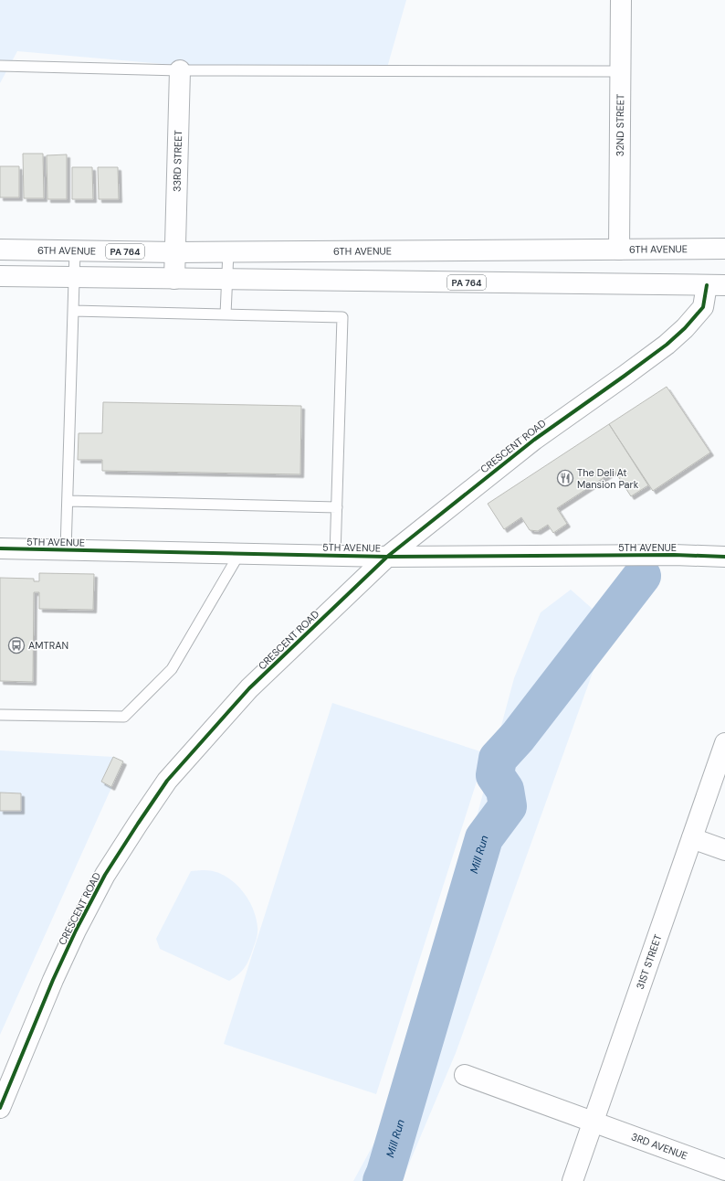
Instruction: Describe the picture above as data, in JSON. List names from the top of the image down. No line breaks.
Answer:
{"streets":{"street":["32ND STREET","33RD STREET","6TH AVENUE","PA 764","CRESCENT ROAD","5TH AVENUE","31ST STREET","3RD AVENUE"]},"crossings":[["32ND STREET","6TH AVENUE"],["33RD STREET","6TH AVENUE"],["33RD STREET","PA 764"],["PA 764","CRESCENT ROAD"],["CRESCENT ROAD","5TH AVENUE"],["31ST STREET","3RD AVENUE"]],"water":["Mill Run"],"places":{"restaurant":["The Deli At Mansion Park"],"bus stop":["AMTRAN"]}}
